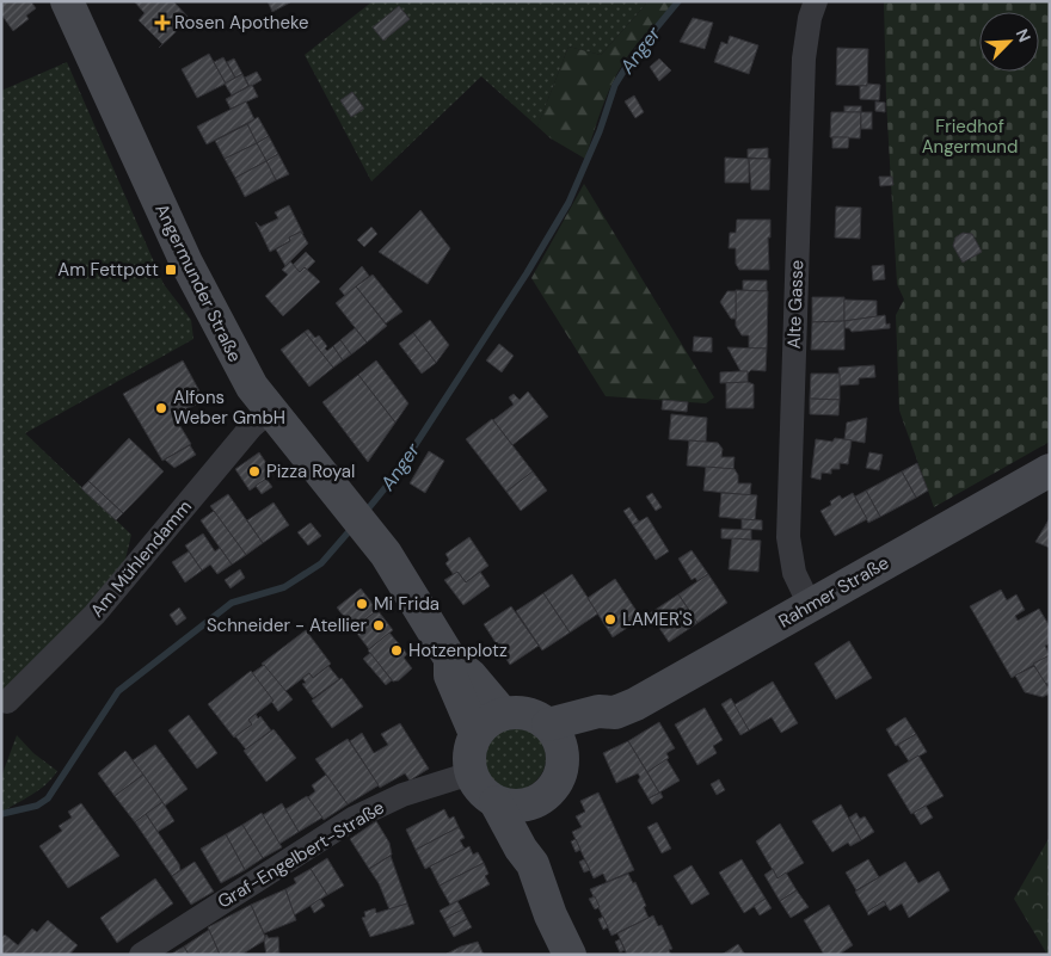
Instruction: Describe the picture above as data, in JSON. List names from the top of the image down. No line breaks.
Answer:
{"streets":{"main road":["Angermunder Straße","Rahmer Straße"],"street":["Alte Gasse","Am Mühlendamm","Graf-Engelbert-Straße"]},"crossings":[["Angermunder Straße","Am Mühlendamm"],["Angermunder Straße","Rahmer Straße"],["Angermunder Straße","Graf-Engelbert-Straße"],["Alte Gasse","Rahmer Straße"],["Rahmer Straße","Graf-Engelbert-Straße"]],"water":["Anger"],"parks":["Friedhof Angermund"],"places":{"health":["Rosen Apotheke"],"transit":["Am Fettpott"],"other":["Alfons Weber GmbH","Pizza Royal","Mi Frida","LAMER'S","Schneider - Atellier","Hotzenplotz"]},"north":"top right"}
